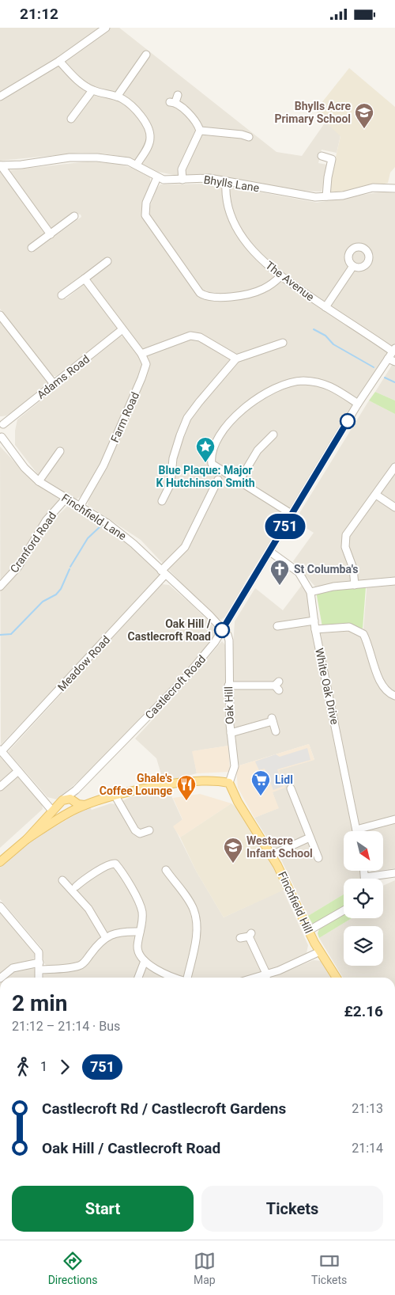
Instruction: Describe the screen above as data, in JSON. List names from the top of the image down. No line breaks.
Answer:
{"streets":{"main road":["Finchfield Hill"],"street":["Bhylls Lane","The Avenue","Adams Road","Farm Road","Finchfield Lane","Cranford Road","Meadow Road","White Oak Drive","Castlecroft Road","Oak Hill"]},"crossings":[["Bhylls Lane","The Avenue"],["The Avenue","Castlecroft Road"],["Farm Road","Finchfield Lane"],["Finchfield Lane","Cranford Road"],["Finchfield Lane","Meadow Road"],["Finchfield Lane","Castlecroft Road"],["Finchfield Lane","Oak Hill"],["White Oak Drive","Castlecroft Road"],["Castlecroft Road","Oak Hill"],["Oak Hill","Finchfield Hill"]],"places":{"school or university":["Bhylls Acre Primary School","Westacre Infant School"],"place":["Blue Plaque: Major K Hutchinson Smith"],"church":["St Columba's"],"other":["Oak Hill / Castlecroft Road"],"supermarket":["Lidl"],"restaurant":["Ghale's Coffee Lounge"]},"lines":["bus line 751"],"north":"bottom right","page":{"status":"21:12","on_map":"751","heading":["2 min","21:12 – 21:14 · Bus","£2.16"],"legs":["1","751"],"list":[{"name":"Castlecroft Rd / Castlecroft Gardens","value":"21:13"},{"name":"Oak Hill / Castlecroft Road","value":"21:14"}],"buttons":["Start","Tickets"],"tabs":["Directions","Map","Tickets"]}}
